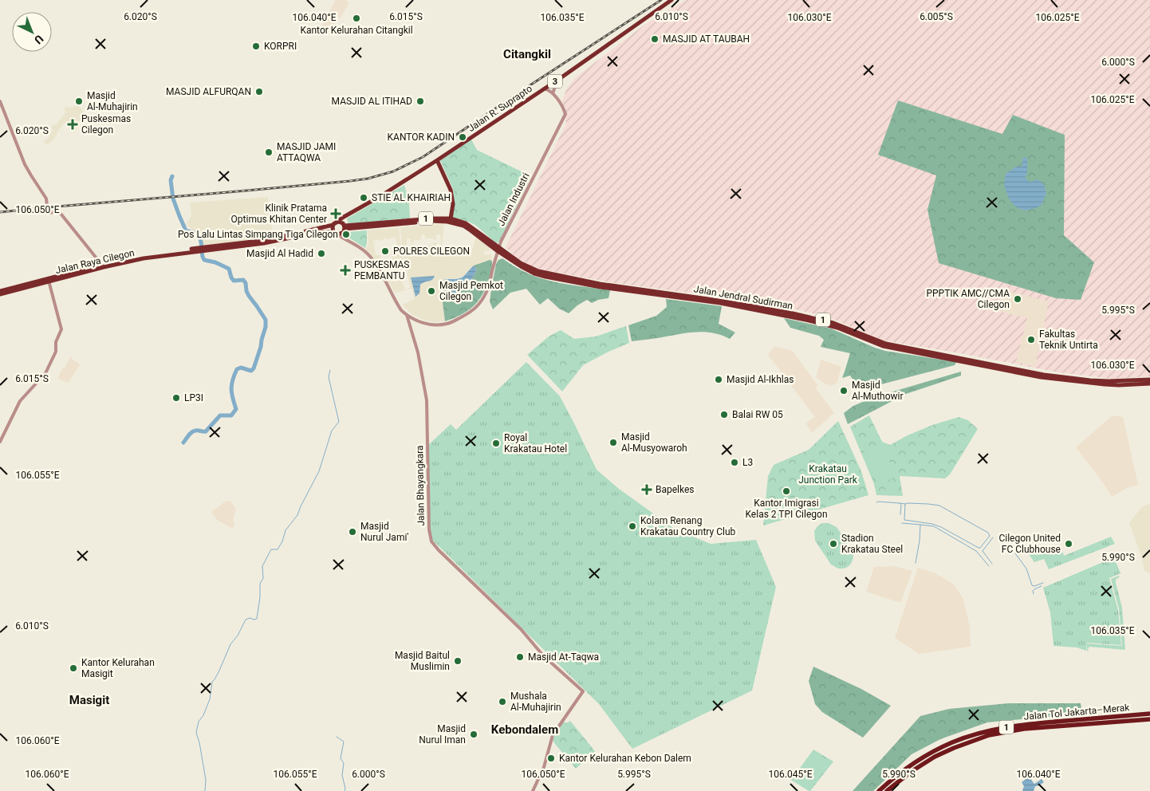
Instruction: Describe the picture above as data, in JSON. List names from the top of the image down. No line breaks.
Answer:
{"streets":{"highway":["3","Jalan R. Suprapto","1","Jalan Raya Cilegon","Jalan Jendral Sudirman","Jalan Tol Jakarta–Merak"],"street":["Jalan Industri","Jalan Bhayangkara"]},"crossings":[["Jalan R. Suprapto","Jalan Industri"],["Jalan R. Suprapto","1"],["Jalan R. Suprapto","Jalan Jendral Sudirman"],["Jalan Industri","Jalan Jendral Sudirman"],["Jalan Industri","Jalan Bhayangkara"],["1","Jalan Raya Cilegon"],["1","Jalan Jendral Sudirman"]],"districts":["Citangkil","Masigit","Kebondalem"],"parks":["Krakatau Junction Park"],"places":{"other":["Kantor Kelurahan Citangkil","MASJID AT TAUBAH","KORPRI","MASJID ALFURQAN","Masjid Al-Muhajirin","MASJID AL ITIHAD","KANTOR KADIN","MASJID JAMI ATTAQWA","STIE AL KHAIRIAH","Pos Lalu Lintas Simpang Tiga Cilegon","POLRES CILEGON","Masjid Al Hadid","Masjid Pemkot Cilegon","PPPTIK AMC//CMA Cilegon","Fakultas Teknik Untirta","Masjid Al-Ikhlas","Masjid Al-Muthowir","LP3I","Balai RW 05","Masjid Al-Musyowaroh","Royal Krakatau Hotel","L3","Kantor Imigrasi Kelas 2 TPI Cilegon","Kolam Renang Krakatau Country Club","Masjid Nurul Jami'","Stadion Krakatau Steel","Cilegon United FC Clubhouse","Masjid At-Taqwa","Masjid Baitul Muslimin","Kantor Kelurahan Masigit","Mushala Al-Muhajirin","Masjid Nurul Iman","Kantor Kelurahan Kebon Dalem"],"health":["Puskesmas Cilegon","Klinik Pratama Optimus Khitan Center","PUSKESMAS PEMBANTU","Bapelkes"]},"north":"bottom right","coordinates":["6.020°S","6.015°S","6.010°S","6.005°S","106.040°E","106.035°E","106.030°E","106.025°E","6.000°S","106.050°E","5.995°S","106.055°E","5.990°S","106.060°E","106.045°E"]}
